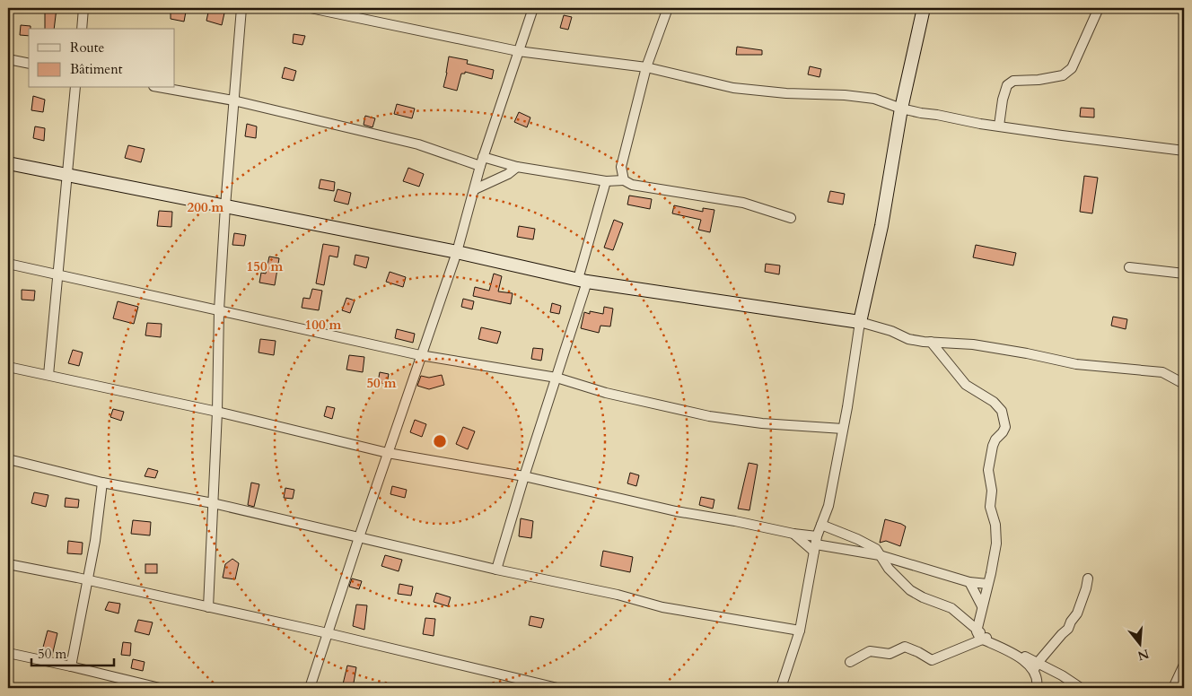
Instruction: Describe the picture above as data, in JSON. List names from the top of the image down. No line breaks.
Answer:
{"legend":["Route","Bâtiment"],"scale_bar":"50 m","north":"bottom","rings":["200 m","150 m","100 m","50 m"]}
